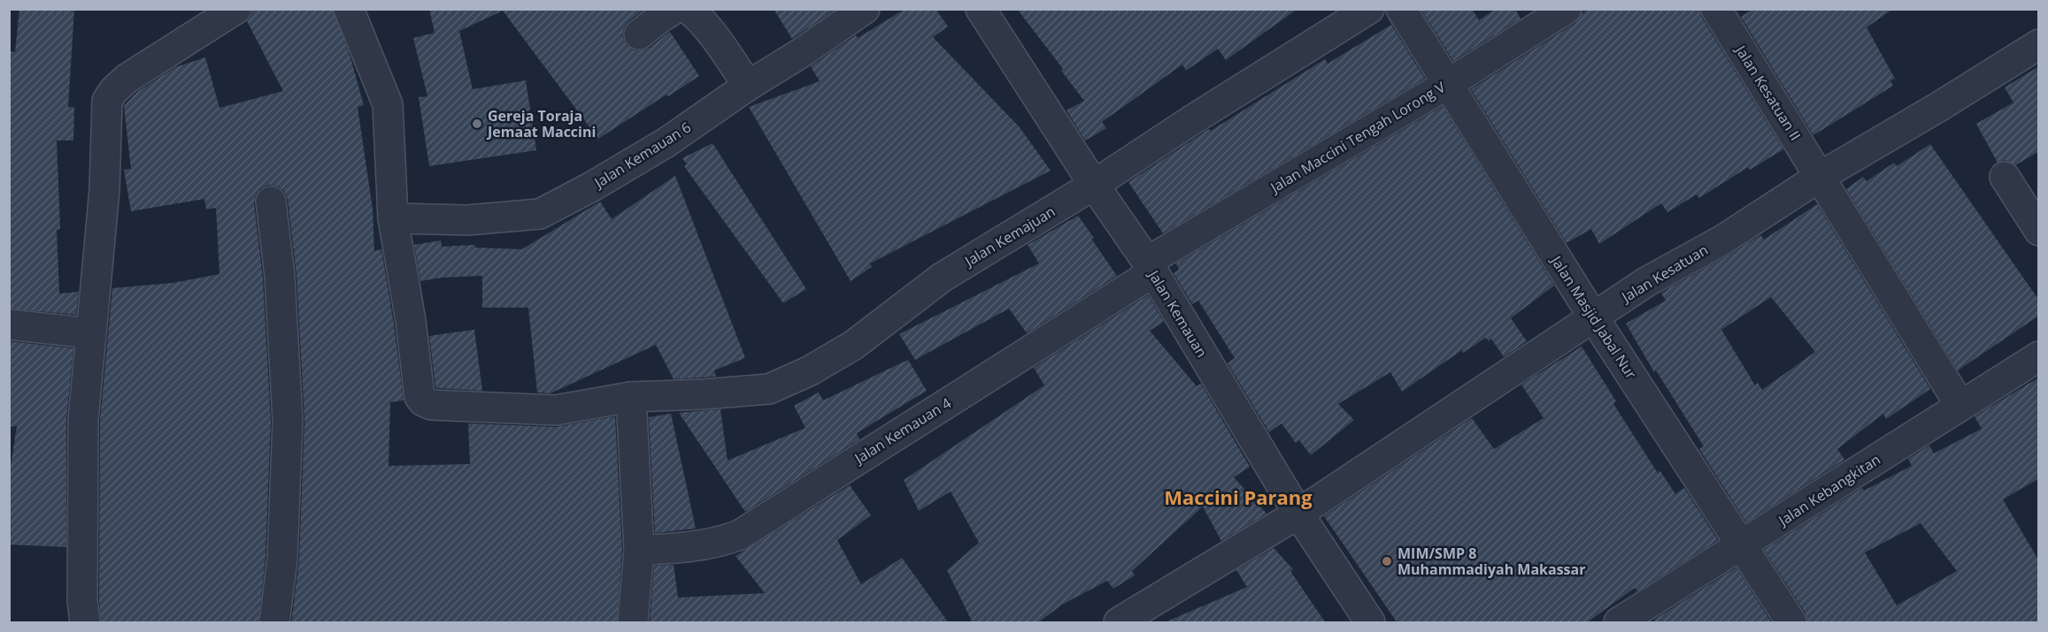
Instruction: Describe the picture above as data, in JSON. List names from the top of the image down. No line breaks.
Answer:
{"streets":{"street":["Jalan Kesatuan II","Jalan Maccini Tengah Lorong V","Jalan Kemauan 6","Jalan Kemajuan","Jalan Kesatuan","Jalan Kemauan","Jalan Masjid Jabal Nur","Jalan Kemauan 4","Jalan Kebangkitan"]},"crossings":[["Jalan Kesatuan II","Jalan Kesatuan"],["Jalan Kesatuan II","Jalan Kebangkitan"],["Jalan Maccini Tengah Lorong V","Jalan Kemauan"],["Jalan Maccini Tengah Lorong V","Jalan Masjid Jabal Nur"],["Jalan Maccini Tengah Lorong V","Jalan Kemauan 4"],["Jalan Kemauan 6","Jalan Kemajuan"],["Jalan Kemajuan","Jalan Kemauan"],["Jalan Kesatuan","Jalan Kemauan"],["Jalan Kesatuan","Jalan Masjid Jabal Nur"],["Jalan Kemauan","Jalan Kemauan 4"],["Jalan Masjid Jabal Nur","Jalan Kebangkitan"]],"districts":["Maccini Parang"],"places":["Gereja Toraja Jemaat Maccini","MIM/SMP 8 Muhammadiyah Makassar"]}
